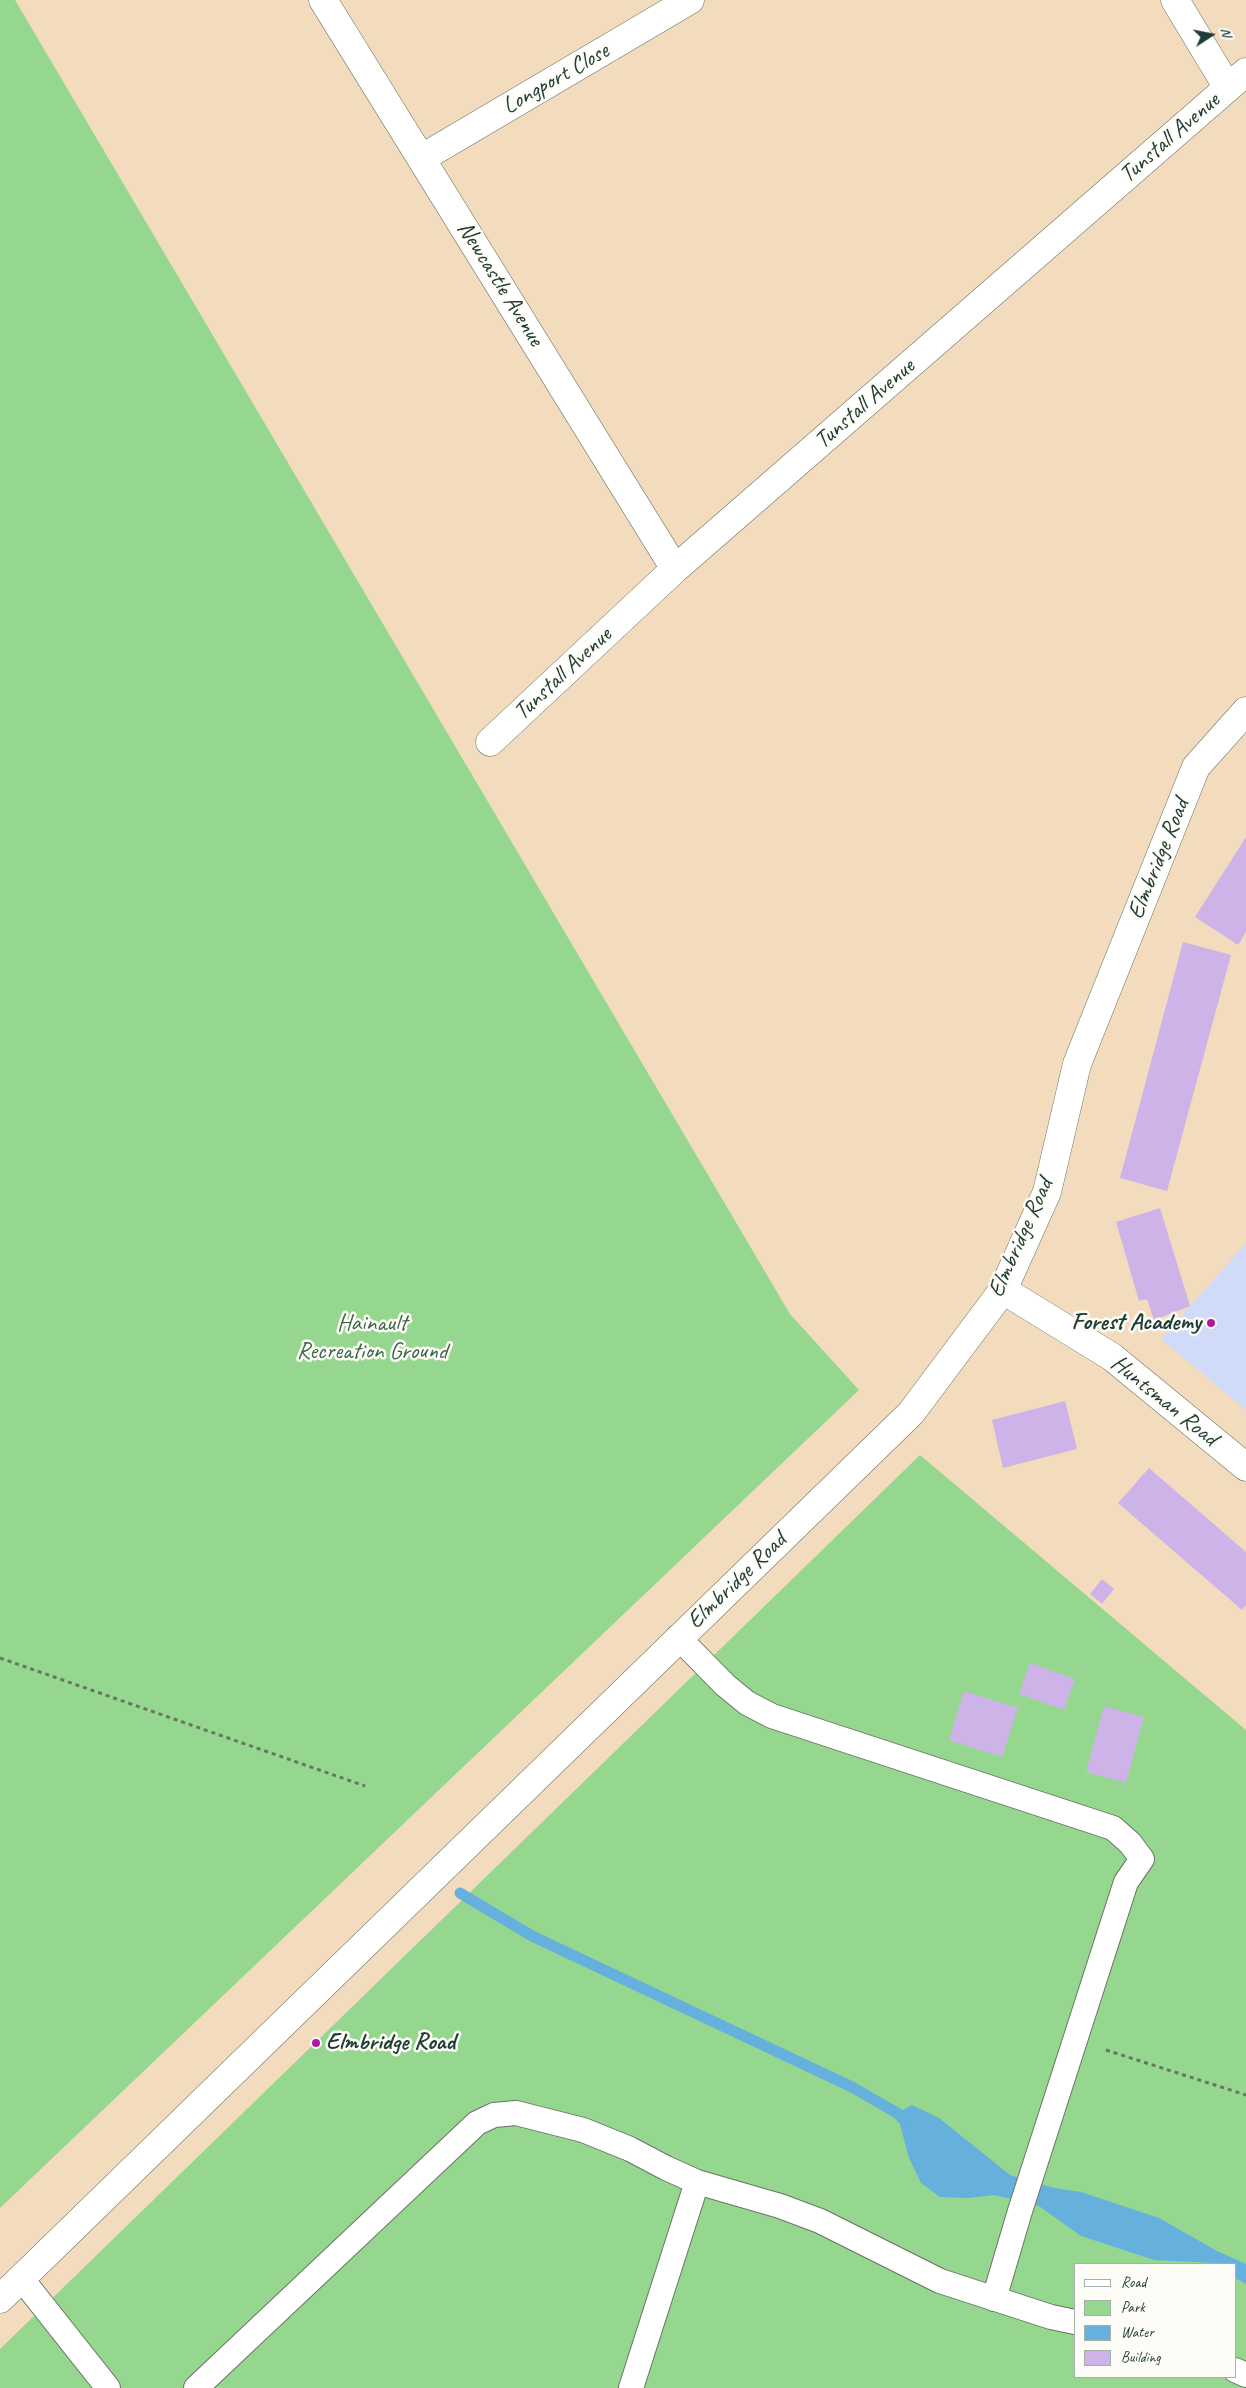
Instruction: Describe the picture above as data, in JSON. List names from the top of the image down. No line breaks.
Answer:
{"streets":{"street":["Longport Close","Tunstall Avenue","Newcastle Avenue","Elmbridge Road","Huntsman Road"]},"crossings":[["Longport Close","Newcastle Avenue"],["Tunstall Avenue","Newcastle Avenue"],["Elmbridge Road","Huntsman Road"]],"parks":["Hainault Recreation Ground"],"places":["Forest Academy","Elmbridge Road"],"legend":["Road","Park","Water","Building"],"north":"right"}
